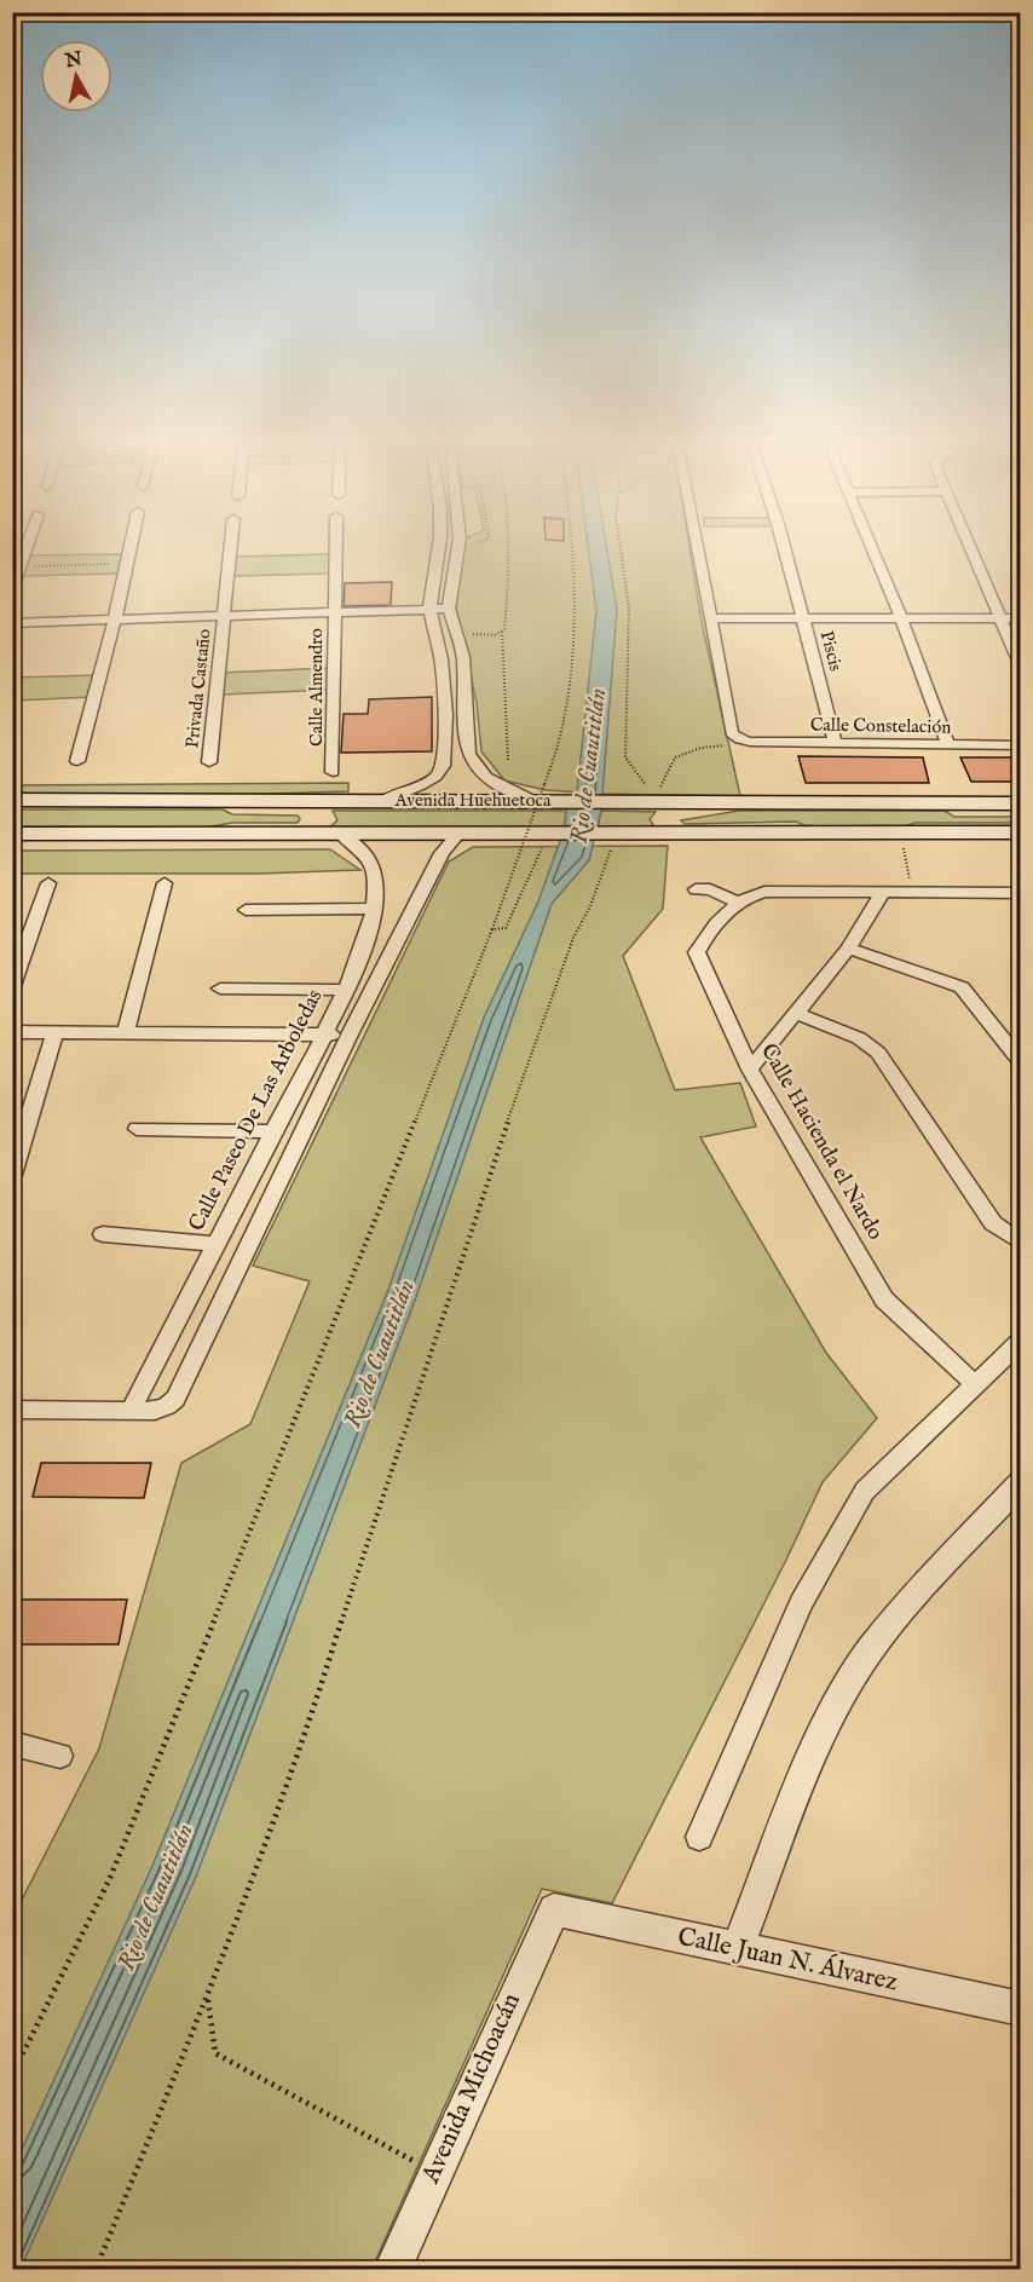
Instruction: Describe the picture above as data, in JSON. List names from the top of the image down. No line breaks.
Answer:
{"streets":{"main road":["Avenida Huehuetoca"],"street":["Piscis","Calle Almendro","Privada Castaño","Calle Constelación","Calle Paseo De Las Arboledas","Calle Hacienda el Nardo","Calle Juan N. Álvarez","Avenida Michoacán"]},"crossings":[["Piscis","Calle Constelación"],["Avenida Huehuetoca","Calle Paseo De Las Arboledas"],["Calle Juan N. Álvarez","Avenida Michoacán"]],"water":["Rio de Cuautitlán"],"north":"top"}
